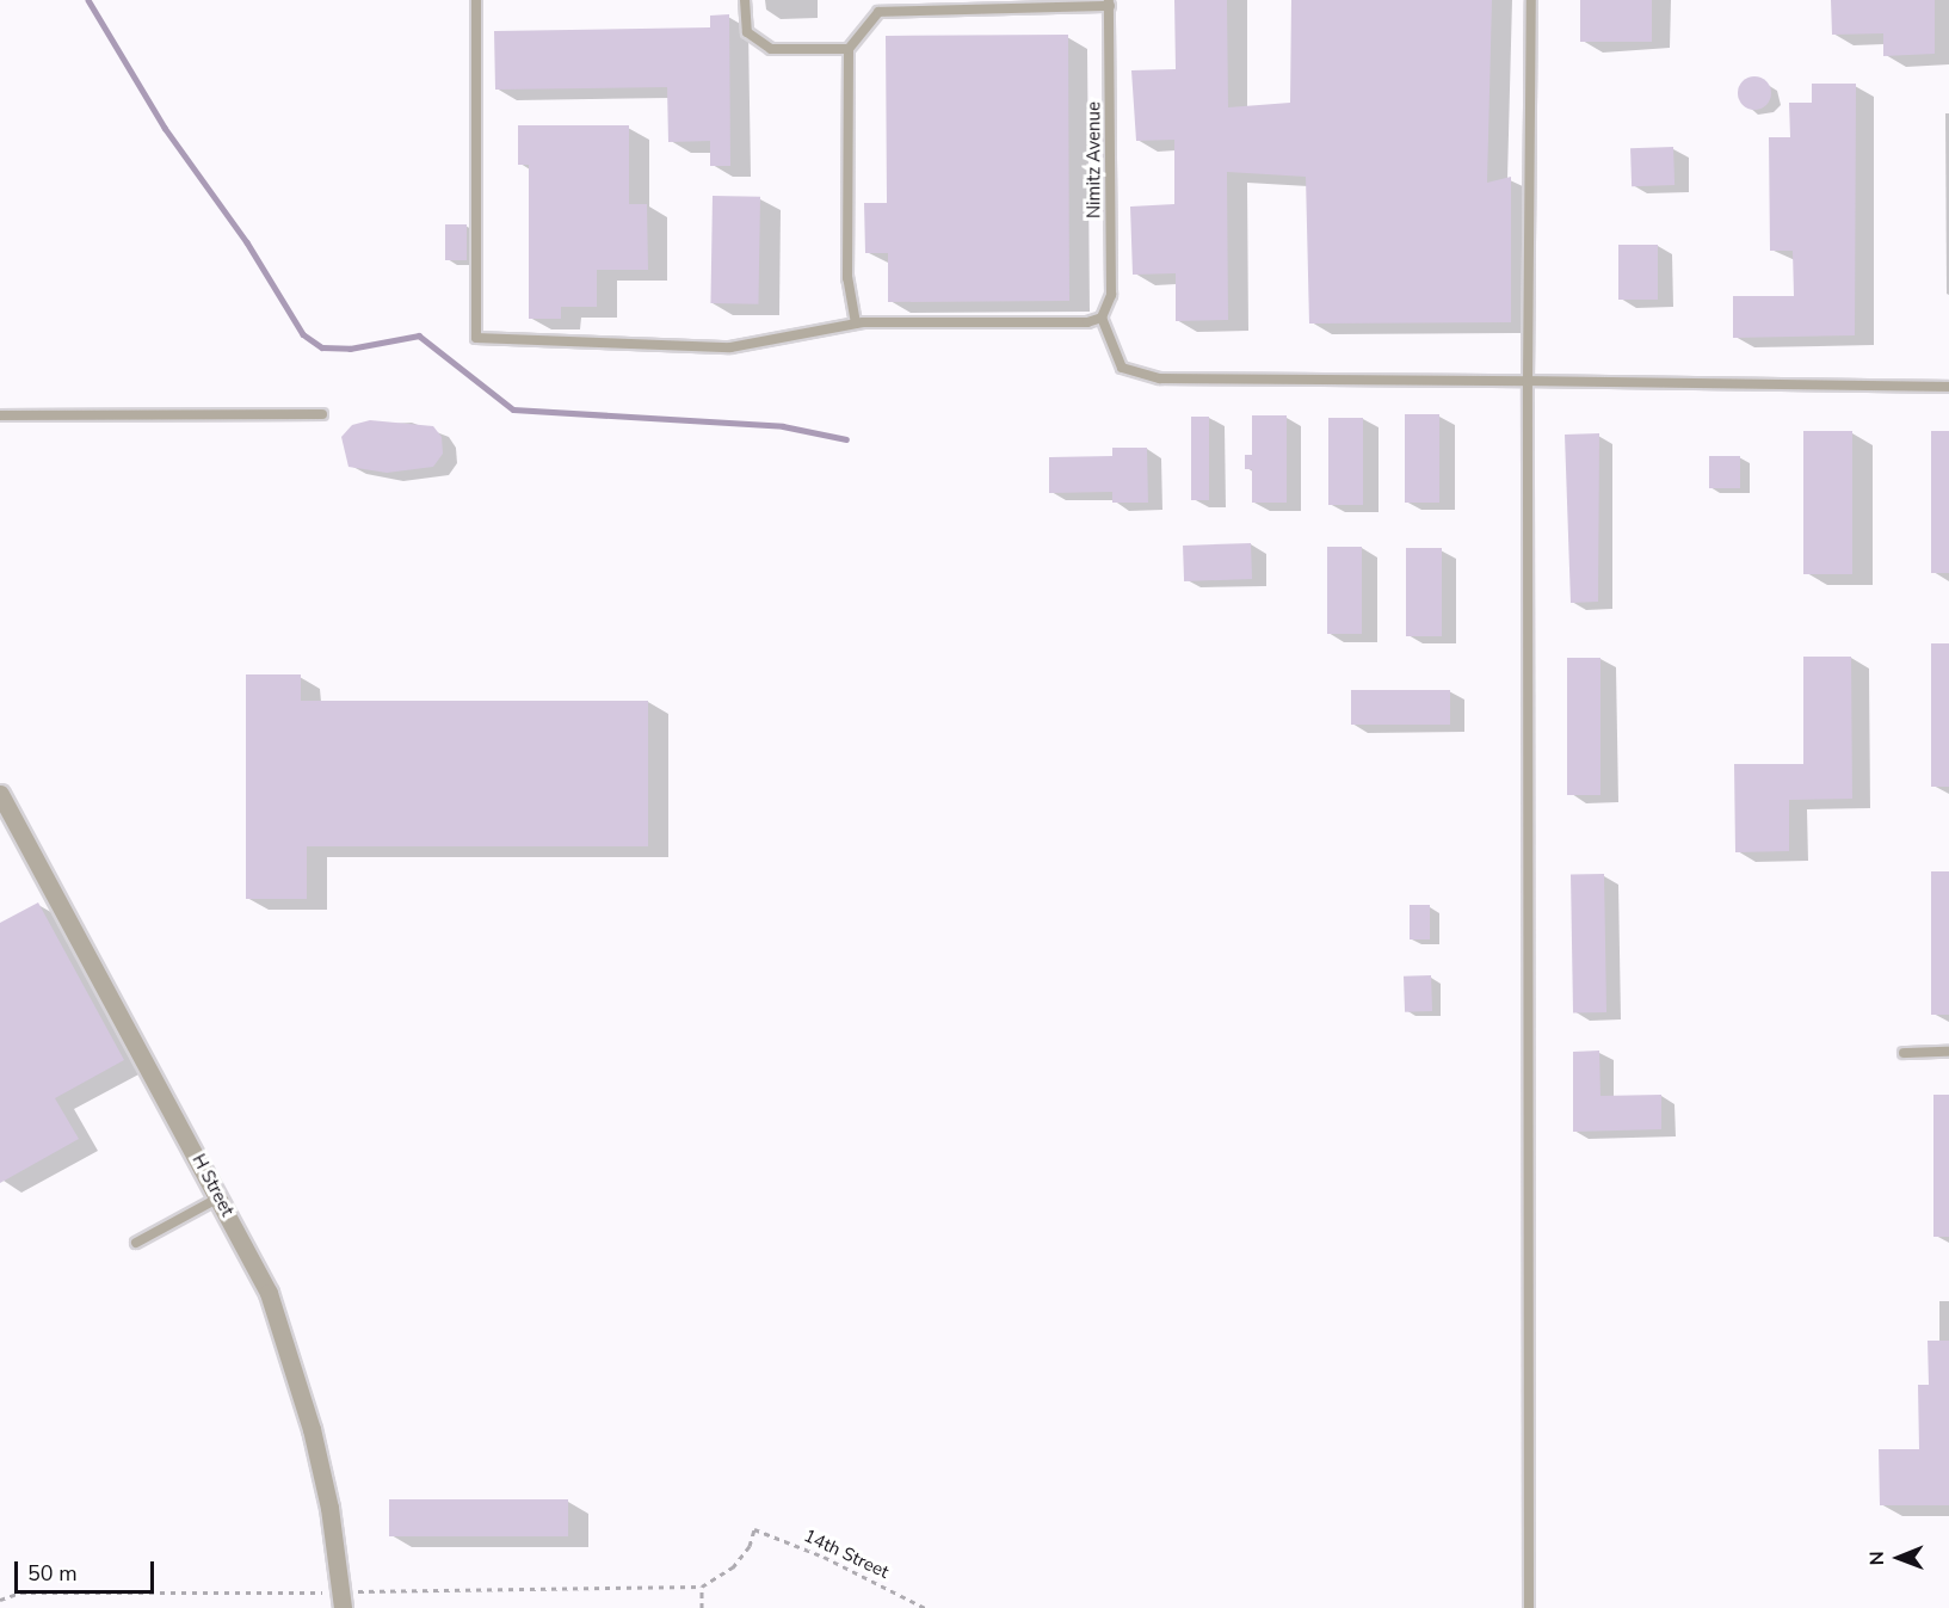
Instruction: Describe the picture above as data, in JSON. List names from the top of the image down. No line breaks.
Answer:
{"streets":{"street":["H Street"],"lane":["Nimitz Avenue"],"path":["14th Street"]},"scale_bar":"50 m","north":"left"}
